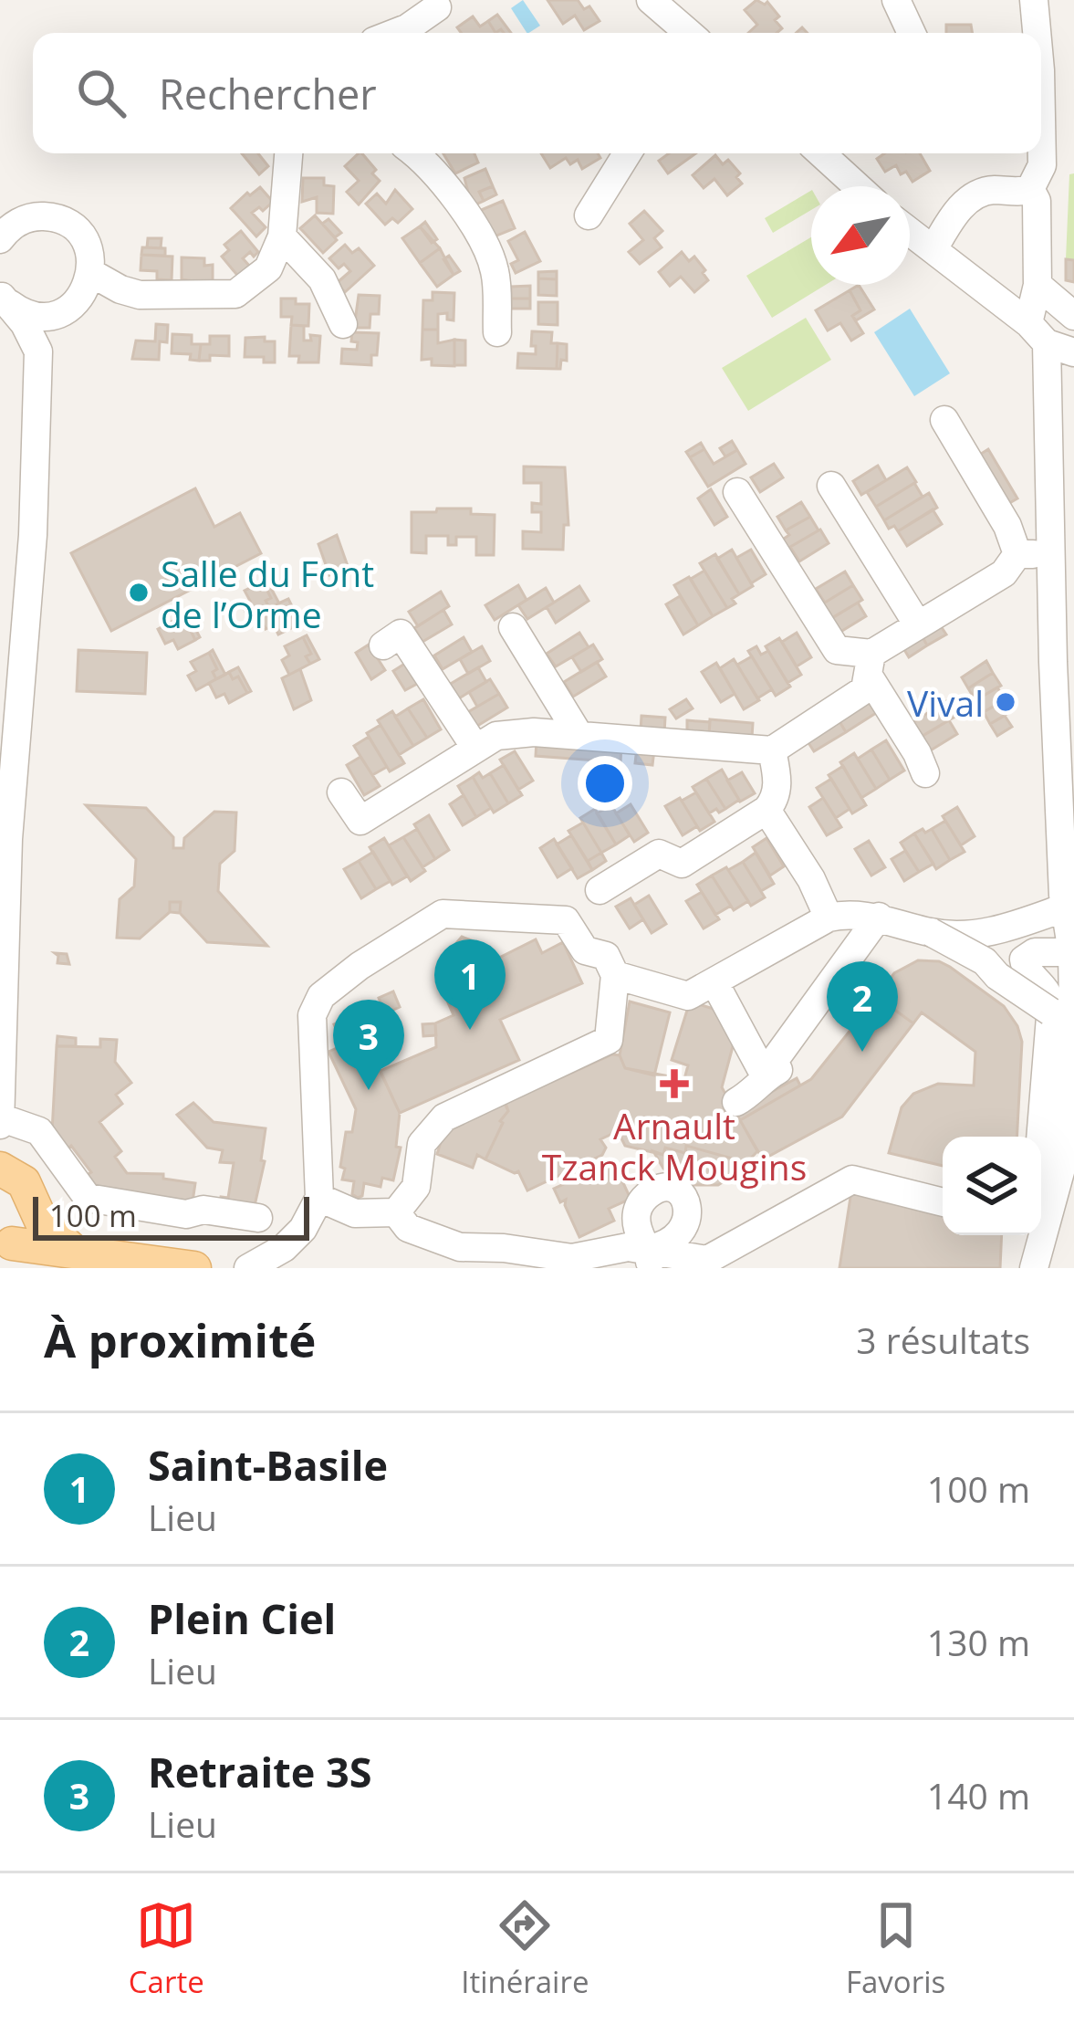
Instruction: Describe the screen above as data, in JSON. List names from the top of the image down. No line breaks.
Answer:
{"places":{"other":["Salle du Font de l’Orme","Vival"],"health":["Arnault Tzanck Mougins"]},"scale_bar":"100 m","north":"bottom left","page":{"search":"Rechercher","pins":["1","2","3"],"scale":"100 m","heading":["À proximité","3 résultats"],"list":[{"mark":"1","name":"Saint-Basile","note":"Lieu","value":"100 m"},{"mark":"2","name":"Plein Ciel","note":"Lieu","value":"130 m"},{"mark":"3","name":"Retraite 3S","note":"Lieu","value":"140 m"}],"nav":["Carte","Itinéraire","Favoris"]}}
